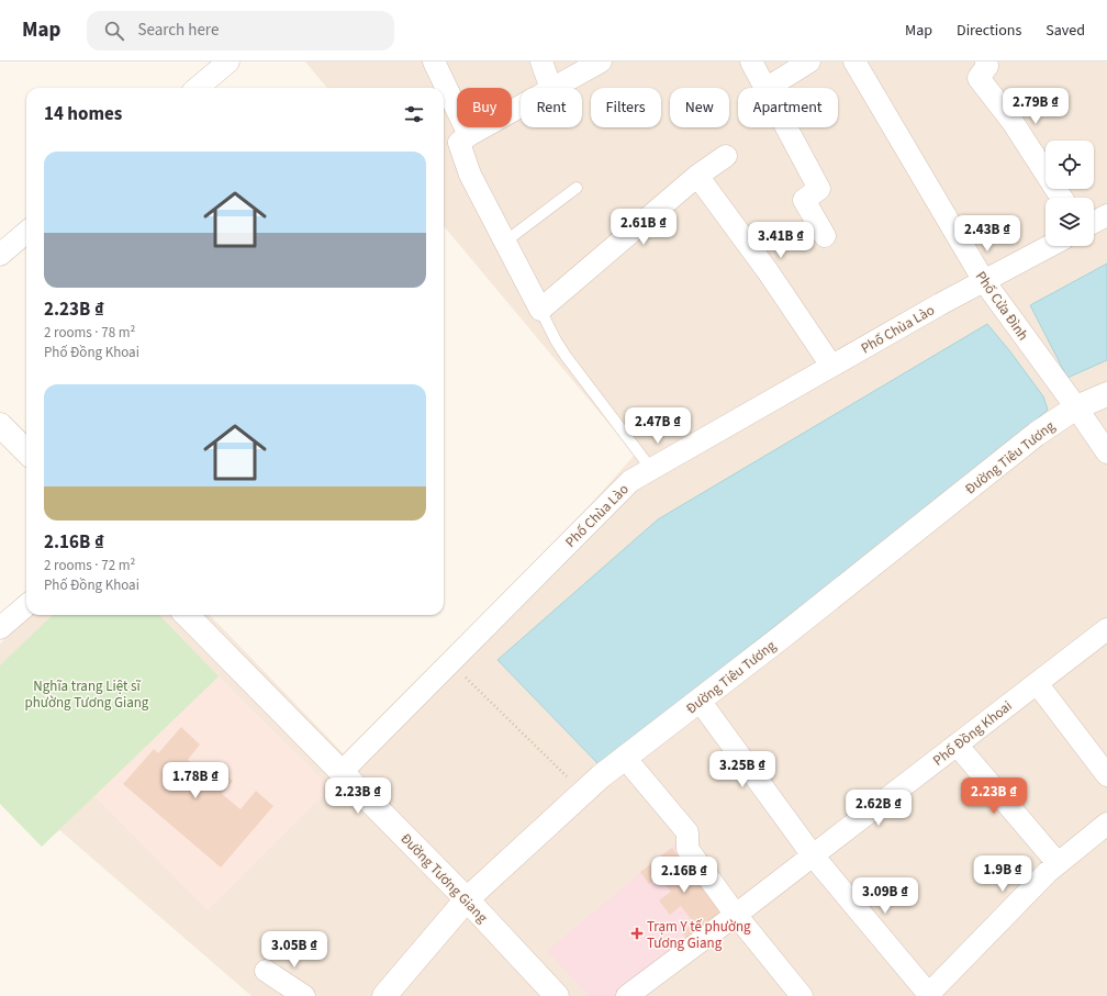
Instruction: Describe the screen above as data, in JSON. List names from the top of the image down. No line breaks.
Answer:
{"streets":{"street":["Phố Cửa Đình","Phố Chùa Lào","Đường Tiêu Tương","Phố Đồng Khoai","Đường Tương Giang"]},"crossings":[["Phố Cửa Đình","Phố Chùa Lào"],["Phố Cửa Đình","Đường Tiêu Tương"],["Phố Chùa Lào","Đường Tương Giang"],["Đường Tiêu Tương","Đường Tương Giang"]],"parks":["Nghĩa trang Liệt sĩ phường Tương Giang"],"places":{"health":["Trạm Y tế phường Tương Giang"]},"page":{"header":"Map","search":"Search here","nav":["Map","Directions","Saved"],"price":["2.79B ₫","2.61B ₫","2.43B ₫","3.41B ₫","2.47B ₫","3.25B ₫","1.78B ₫","2.23B ₫","2.23B ₫","2.62B ₫","1.9B ₫","2.16B ₫","3.09B ₫","3.05B ₫"],"chip":["Buy","Rent","Filters","New","Apartment"],"heading":"14 homes","list":[{"name":"2.23B ₫","note":"2 rooms · 78 m² · Phố Đồng Khoai"},{"name":"2.16B ₫","note":"2 rooms · 72 m² · Phố Đồng Khoai"}]}}
